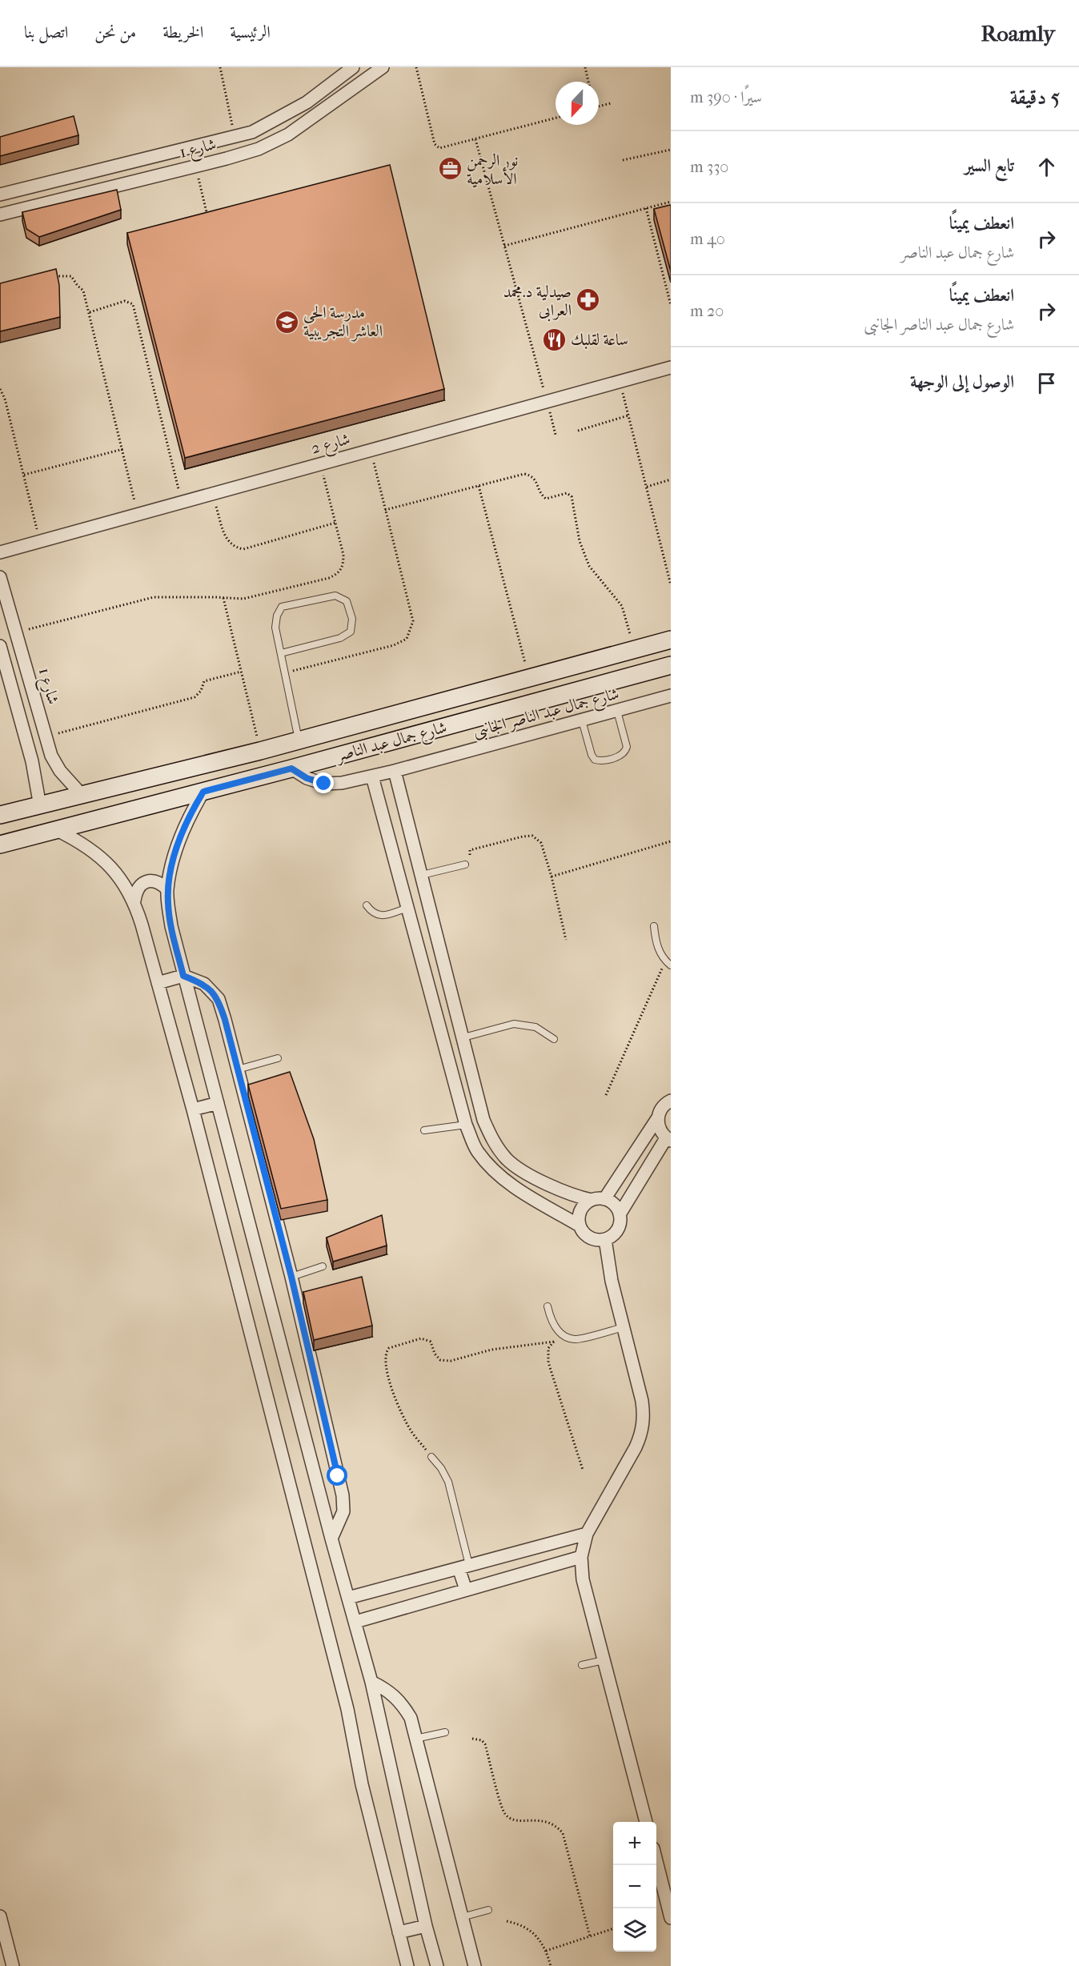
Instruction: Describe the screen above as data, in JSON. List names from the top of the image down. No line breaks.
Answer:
{"streets":{"main road":["شارع جمال عبد الناصر"],"street":["شارع 1","شارع 2","شارع جمال عبد الناصر الجانبى"]},"crossings":[["شارع 1","شارع جمال عبد الناصر"],["شارع جمال عبد الناصر الجانبى","شارع جمال عبد الناصر"]],"places":{"office":["نور الرحمن الأسلامية"],"pharmacy":["صيدلية د.محمد العرابى"],"school or university":["مدرسة الحى العاشر التجريبية"],"restaurant":["ساعة لقلبك"]},"north":"bottom","page":{"header":"Roamly","nav":["الرئيسية","الخريطة","من نحن","اتصل بنا"],"heading":["5 دقيقة","سيرًا · 390 m"],"list":[["تابع السير","330 m"],["انعطف يمينًا","شارع جمال عبد الناصر","40 m"],["انعطف يمينًا","شارع جمال عبد الناصر الجانبى","20 m"],"الوصول إلى الوجهة"],"map_buttons":["+","−"]}}
